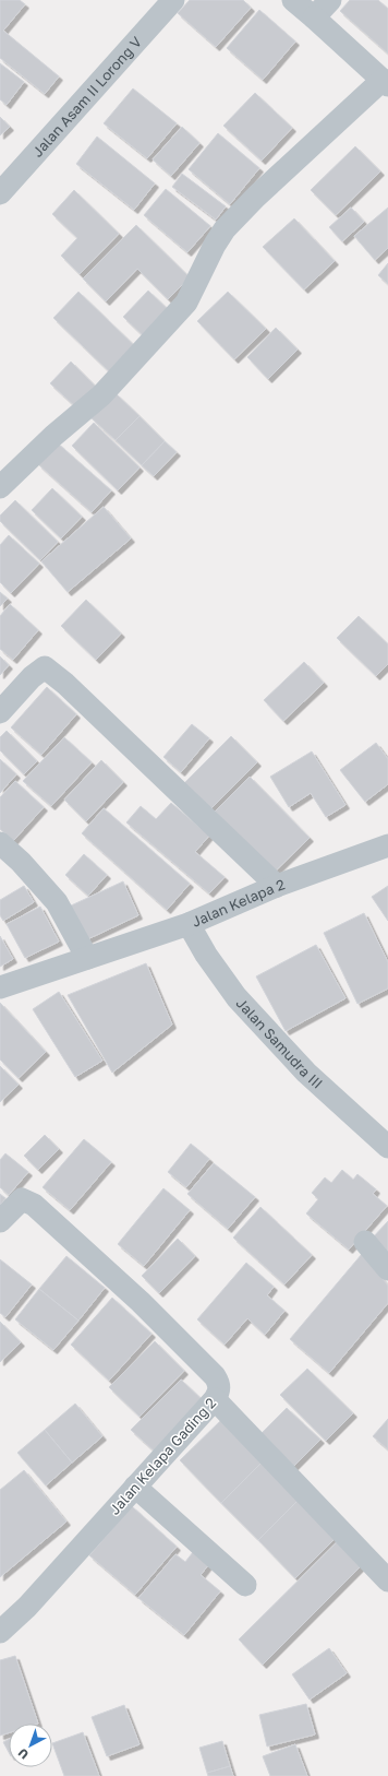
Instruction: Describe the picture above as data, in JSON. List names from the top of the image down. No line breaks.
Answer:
{"streets":{"street":["Jalan Asam II Lorong V","Jalan Kelapa 2","Jalan Samudra III","Jalan Kelapa Gading 2"]},"crossings":[["Jalan Kelapa 2","Jalan Samudra III"]],"north":"bottom left"}
